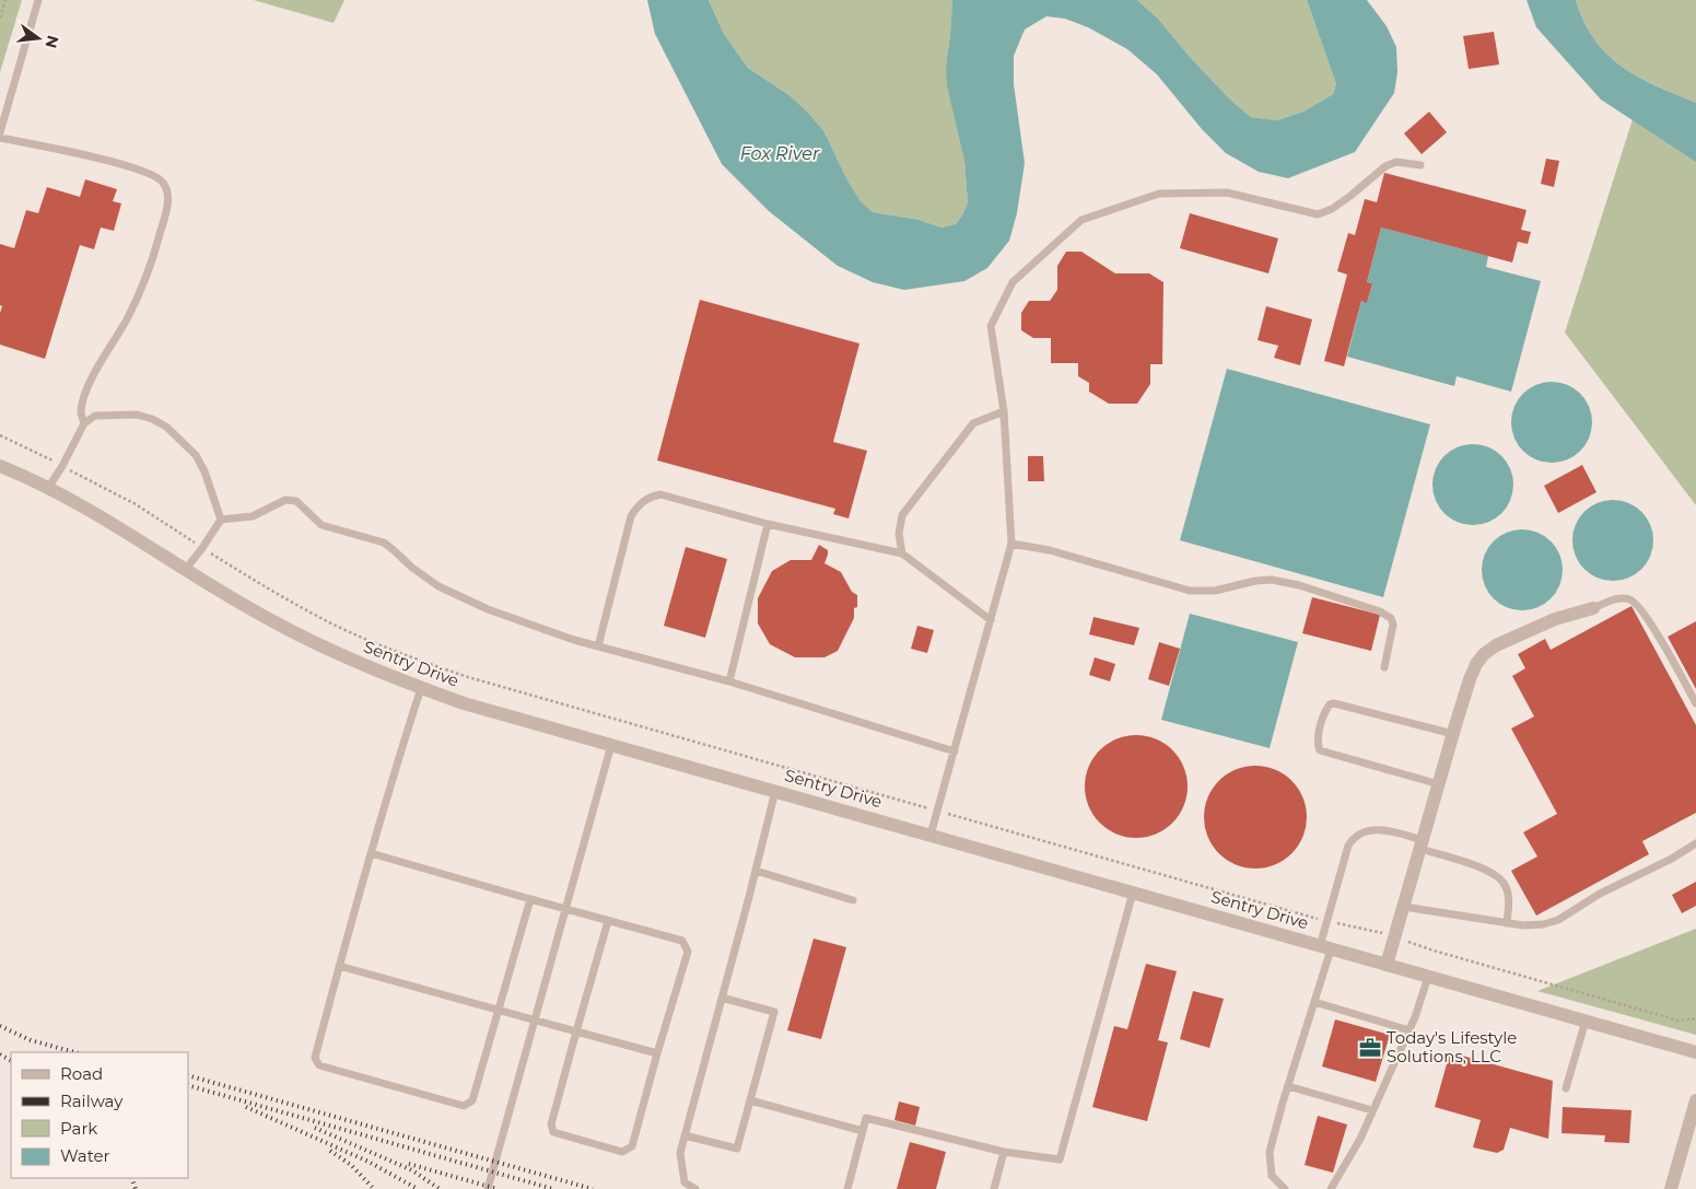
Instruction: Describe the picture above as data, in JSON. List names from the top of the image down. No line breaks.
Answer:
{"streets":{"street":["Sentry Drive"]},"water":["Fox River"],"places":{"office":["Today's Lifestyle Solutions, LLC"]},"legend":["Road","Railway","Park","Water"],"north":"right"}
